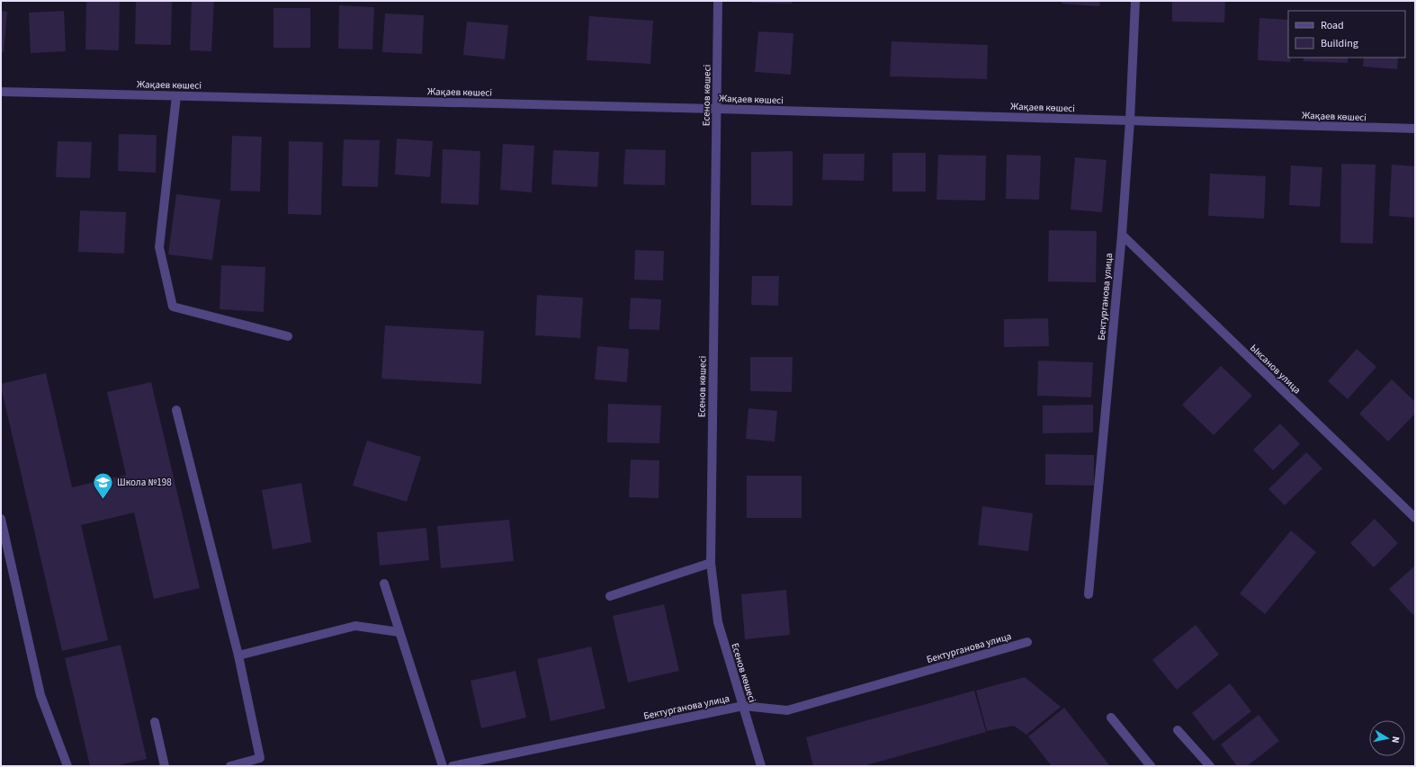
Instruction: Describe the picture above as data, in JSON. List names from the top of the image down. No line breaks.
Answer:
{"streets":{"street":["Жақаев көшесі","Есенов көшесі","Бектурганова улица","Ыксанов улица"]},"crossings":[["Жақаев көшесі","Есенов көшесі"],["Жақаев көшесі","Бектурганова улица"],["Есенов көшесі","Бектурганова улица"],["Бектурганова улица","Ыксанов улица"]],"places":{"school or university":["Школа №198"]},"legend":["Road","Building"],"north":"right"}
